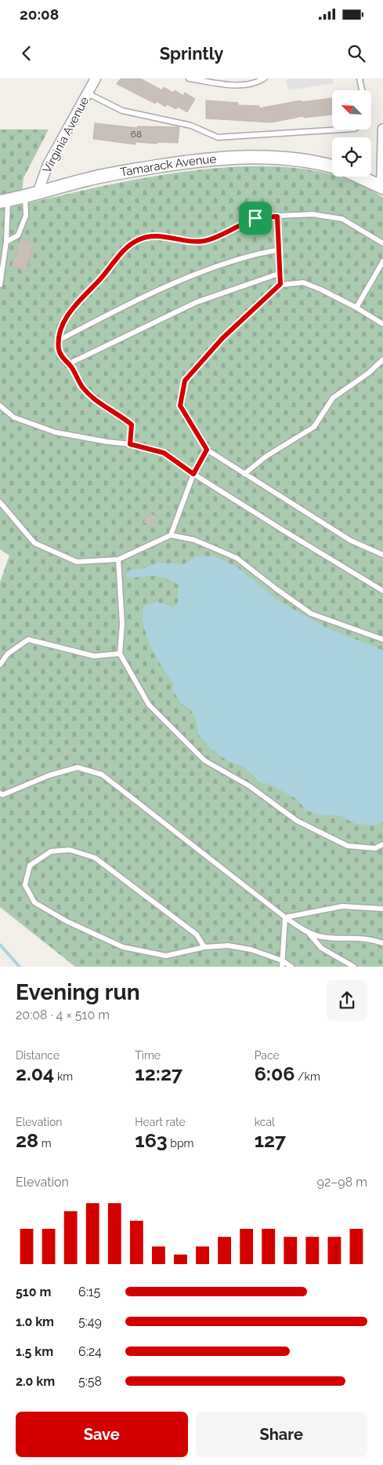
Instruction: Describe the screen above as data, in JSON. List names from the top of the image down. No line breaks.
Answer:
{"streets":{"street":["Virginia Avenue","Tamarack Avenue"]},"crossings":[["Virginia Avenue","Tamarack Avenue"]],"house_numbers":["68"],"north":"top left","page":{"status":"20:08","header":"Sprintly","heading":["Evening run","20:08 · 4 × 510 m"],"stats":[["Distance","2.04 km"],["Time","12:27"],["Pace","6:06 /km"],["Elevation","28 m"],["Heart rate","163 bpm"],["kcal","127"]],"chart":["Elevation","92–98 m"],"list":[{"name":"510 m","note":"6:15"},{"name":"1.0 km","note":"5:49"},{"name":"1.5 km","note":"6:24"},{"name":"2.0 km","note":"5:58"}],"buttons":["Save","Share"]}}
